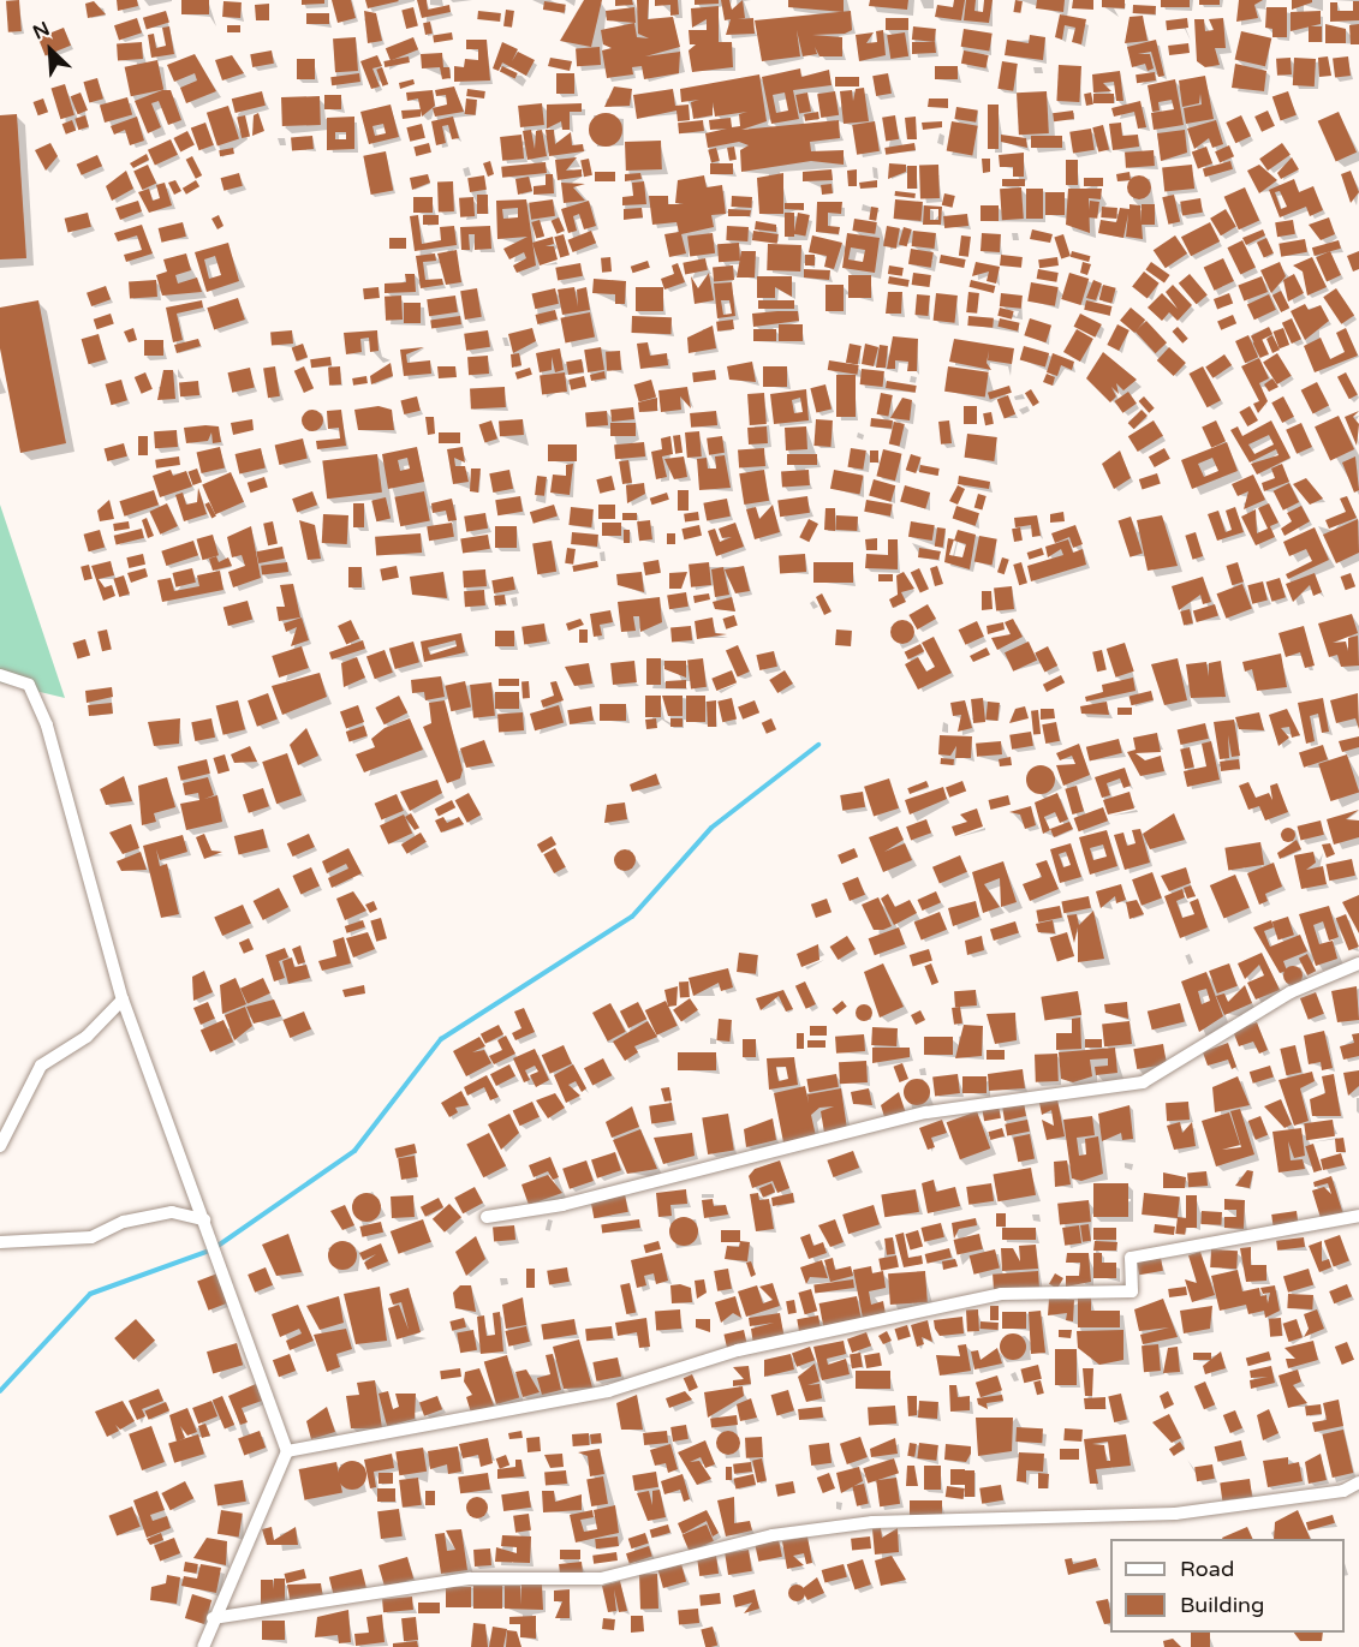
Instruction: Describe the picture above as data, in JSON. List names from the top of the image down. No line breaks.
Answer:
{"legend":["Road","Building"],"north":"top left"}
